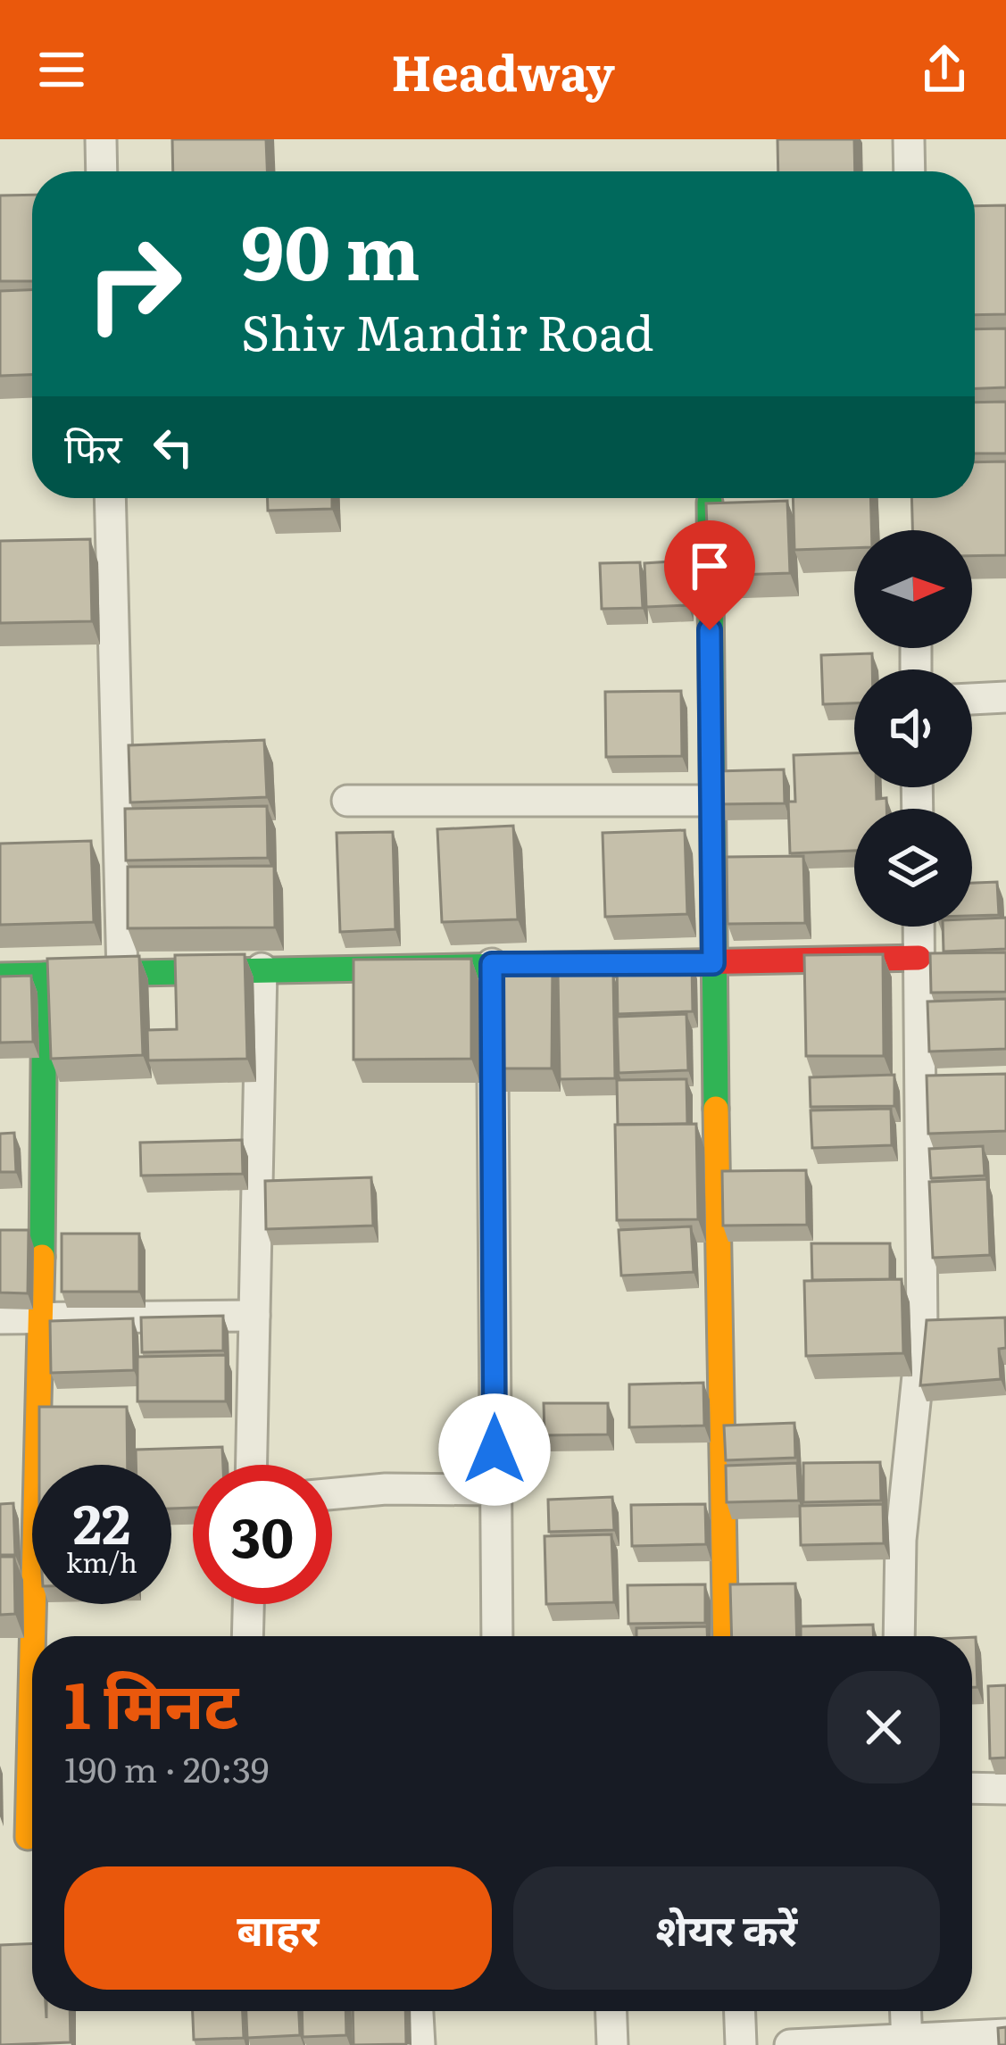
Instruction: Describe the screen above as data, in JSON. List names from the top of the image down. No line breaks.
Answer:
{"north":"right","page":{"header":"Headway","turn":["90 m","Shiv Mandir Road"],"then":"फिर","speed":"22 km/h","limit":"30","heading":["1 मिनट","190 m · 20:39"],"buttons":["बाहर","शेयर करें"]}}
